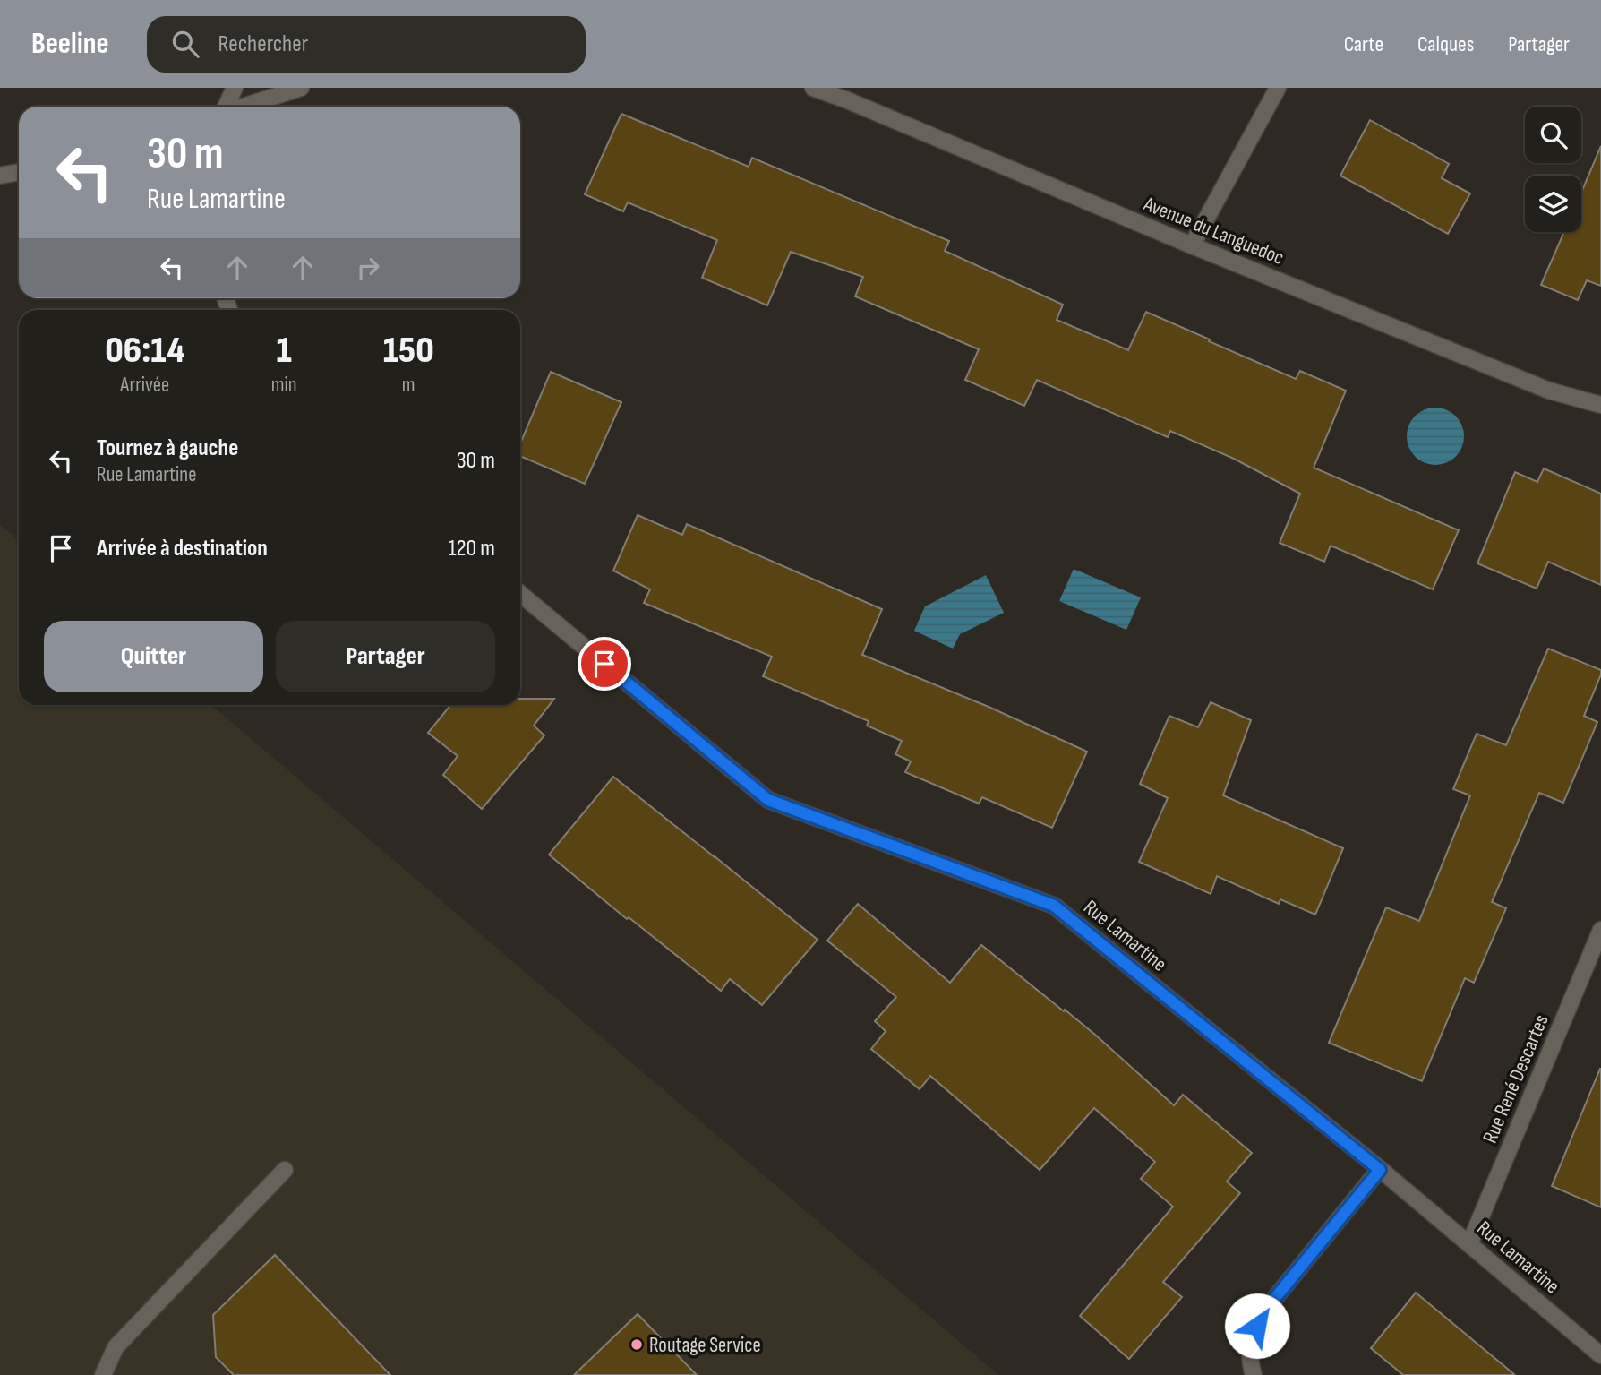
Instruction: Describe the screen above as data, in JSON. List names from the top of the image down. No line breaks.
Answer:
{"streets":{"street":["Avenue du Languedoc","Rue Lamartine","Rue René Descartes"]},"crossings":[["Rue Lamartine","Rue René Descartes"]],"places":["Routage Service"],"page":{"header":"Beeline","search":"Rechercher","nav":["Carte","Calques","Partager"],"turn":["30 m","Rue Lamartine"],"eta":["06:14","Arrivée","1","min","150","m"],"list":[{"name":"Tournez à gauche","note":"Rue Lamartine","value":"30 m"},{"name":"Arrivée à destination","value":"120 m"}],"buttons":["Quitter","Partager"]}}
